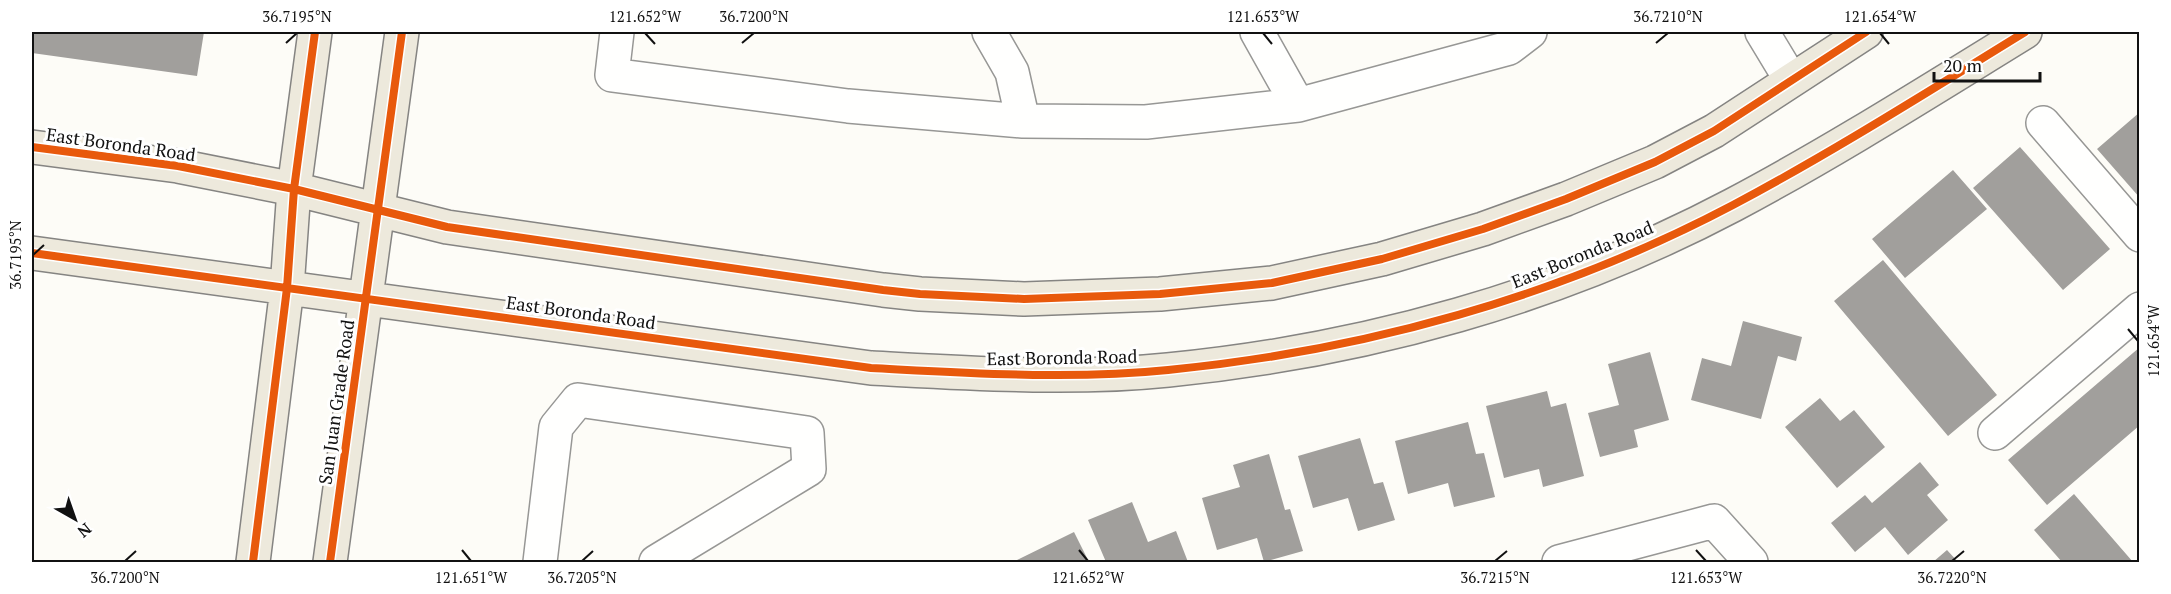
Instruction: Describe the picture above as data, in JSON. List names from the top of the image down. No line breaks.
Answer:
{"streets":{"main road":["East Boronda Road","San Juan Grade Road"]},"crossings":[["East Boronda Road","San Juan Grade Road"]],"scale_bar":"20 m","north":"bottom right","coordinates":["36.7195°N","121.652°W","36.7200°N","121.653°W","36.7210°N","121.654°W","121.651°W","36.7205°N","36.7215°N","36.7220°N"]}
